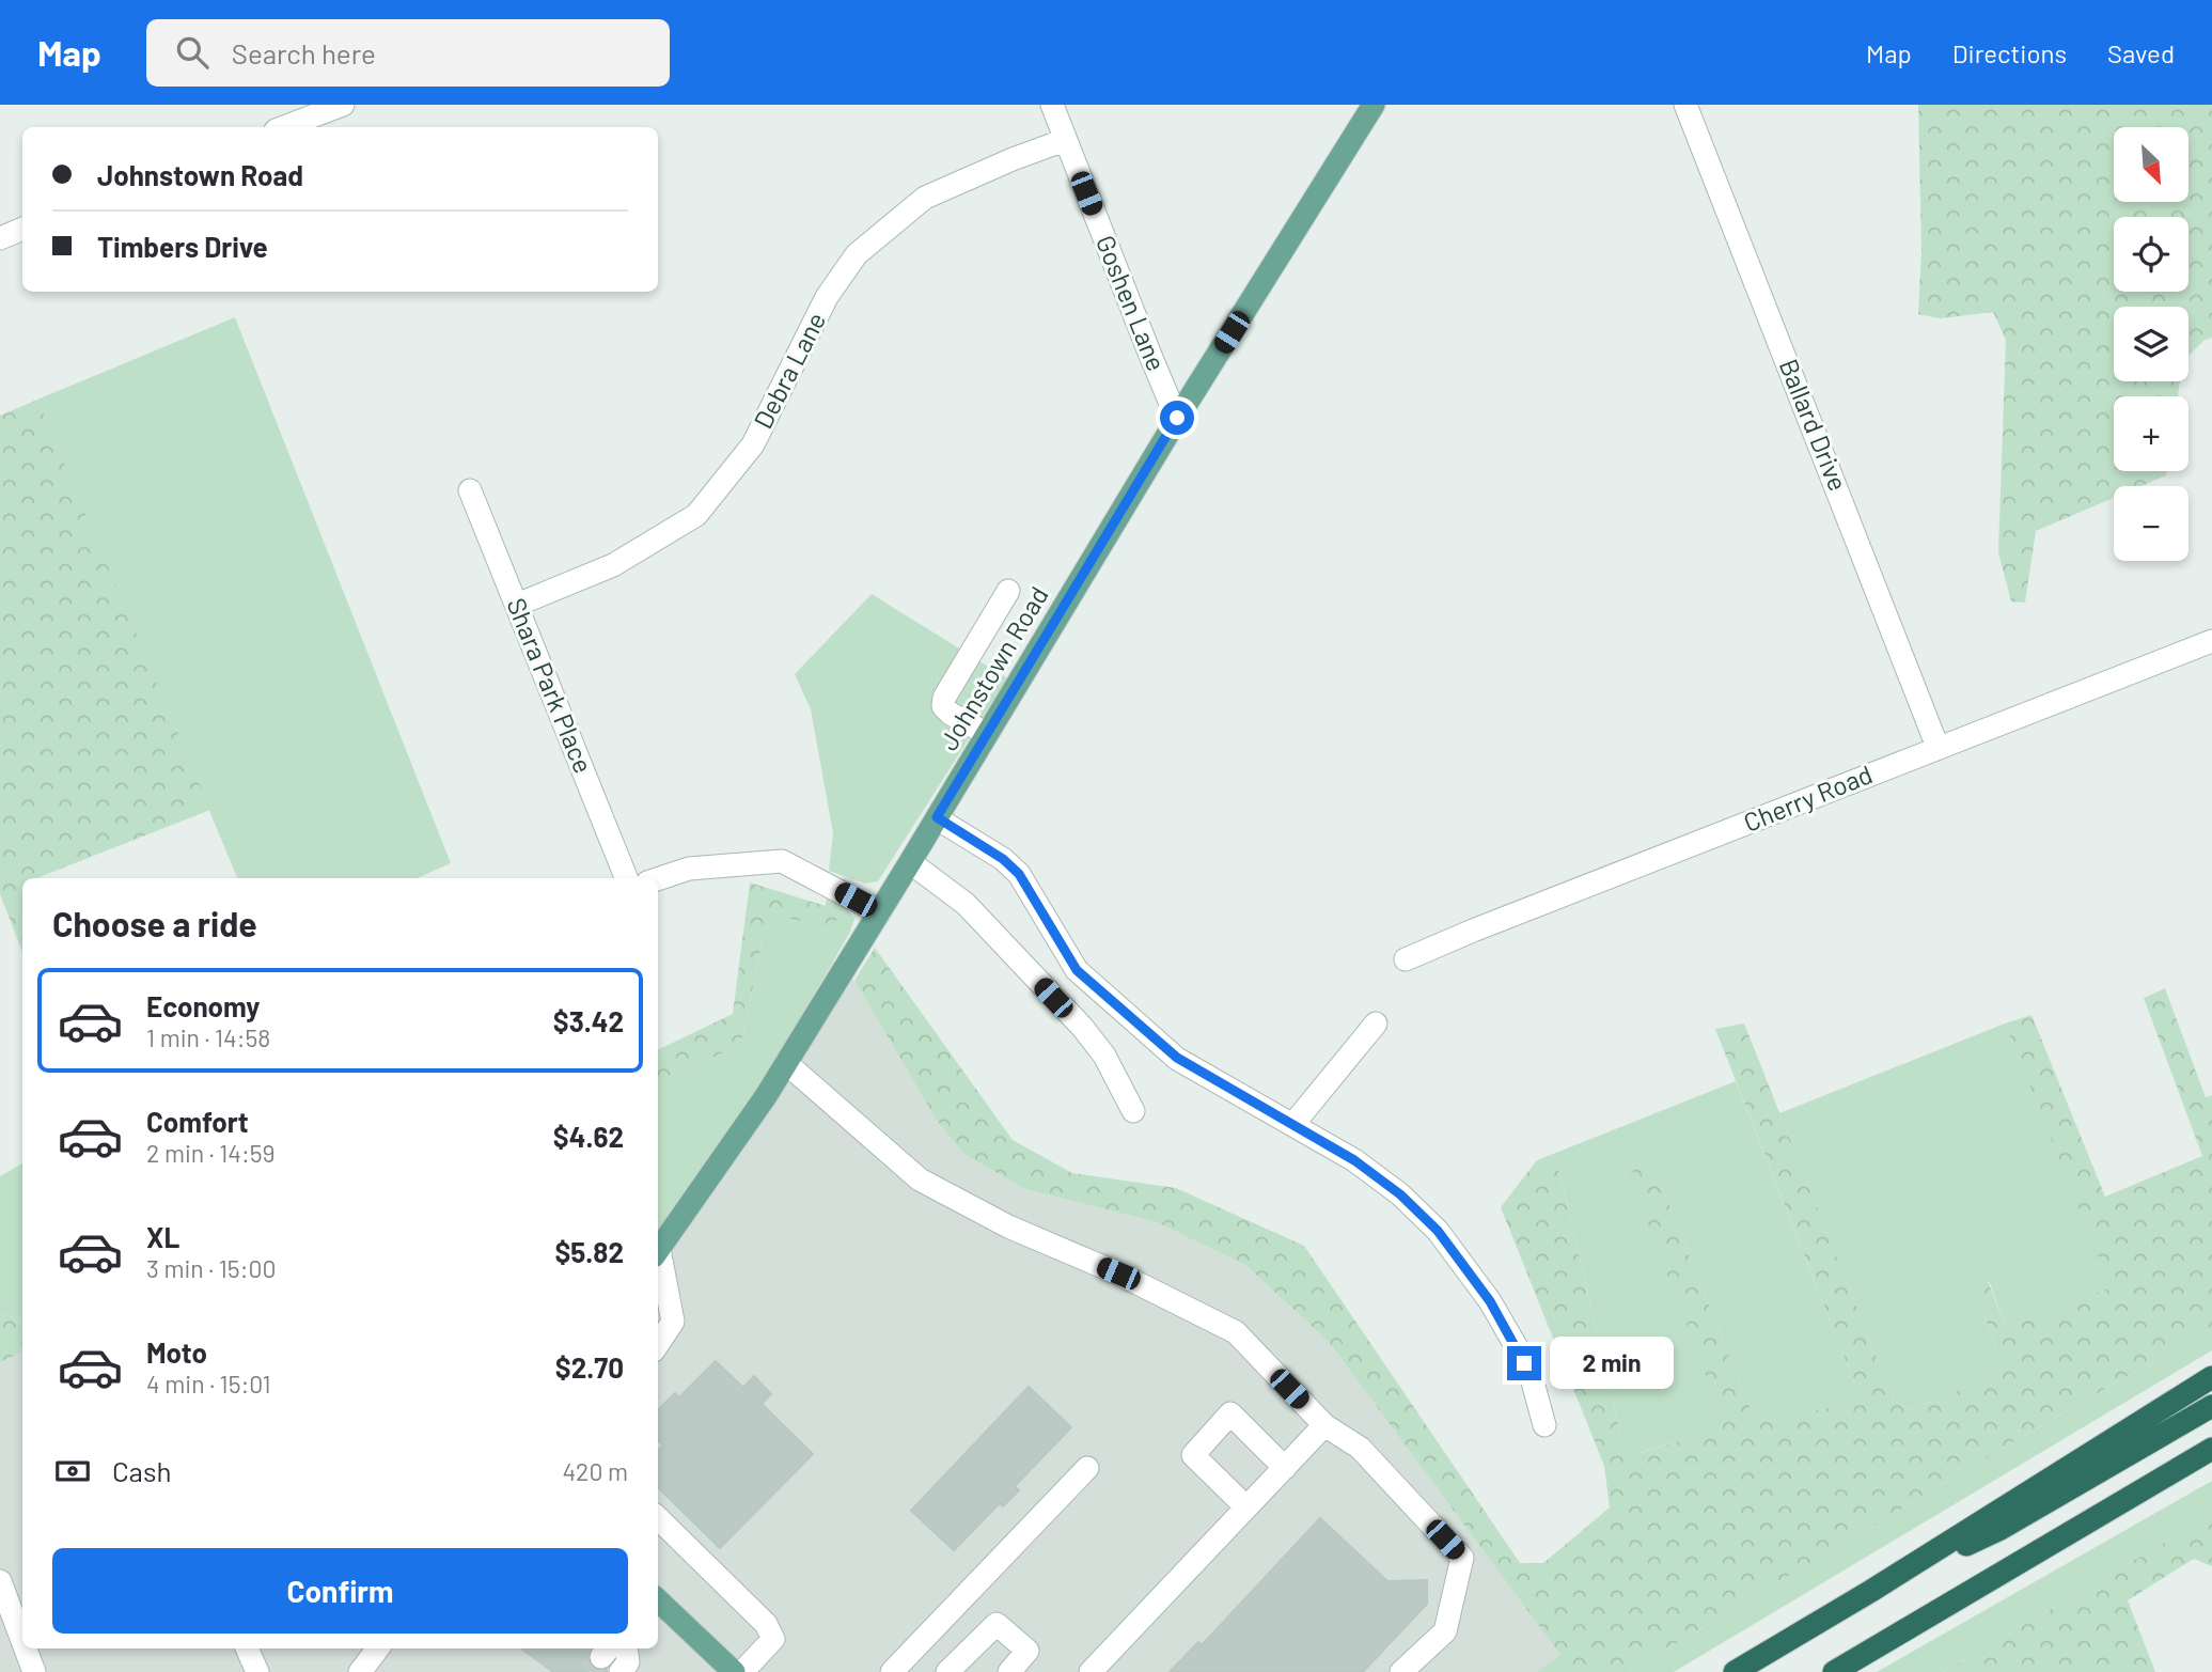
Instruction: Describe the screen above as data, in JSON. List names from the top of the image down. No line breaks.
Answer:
{"streets":{"main road":["Johnstown Road"],"street":["Goshen Lane","Debra Lane","Ballard Drive","Shara Park Place","Cherry Road"]},"crossings":[["Goshen Lane","Debra Lane"],["Goshen Lane","Johnstown Road"],["Debra Lane","Shara Park Place"],["Ballard Drive","Cherry Road"]],"north":"bottom right","page":{"header":"Map","search":"Search here","nav":["Map","Directions","Saved"],"map_buttons":["+","−"],"banner":["Johnstown Road","Timbers Drive"],"heading":"Choose a ride","list":[{"name":"Economy","note":"1 min · 14:58","value":"$3.42"},{"name":"Comfort","note":"2 min · 14:59","value":"$4.62"},{"name":"XL","note":"3 min · 15:00","value":"$5.82"},{"name":"Moto","note":"4 min · 15:01","value":"$2.70"}],"bubble":"2 min","pay":["Cash","420 m"],"buttons":"Confirm"}}
